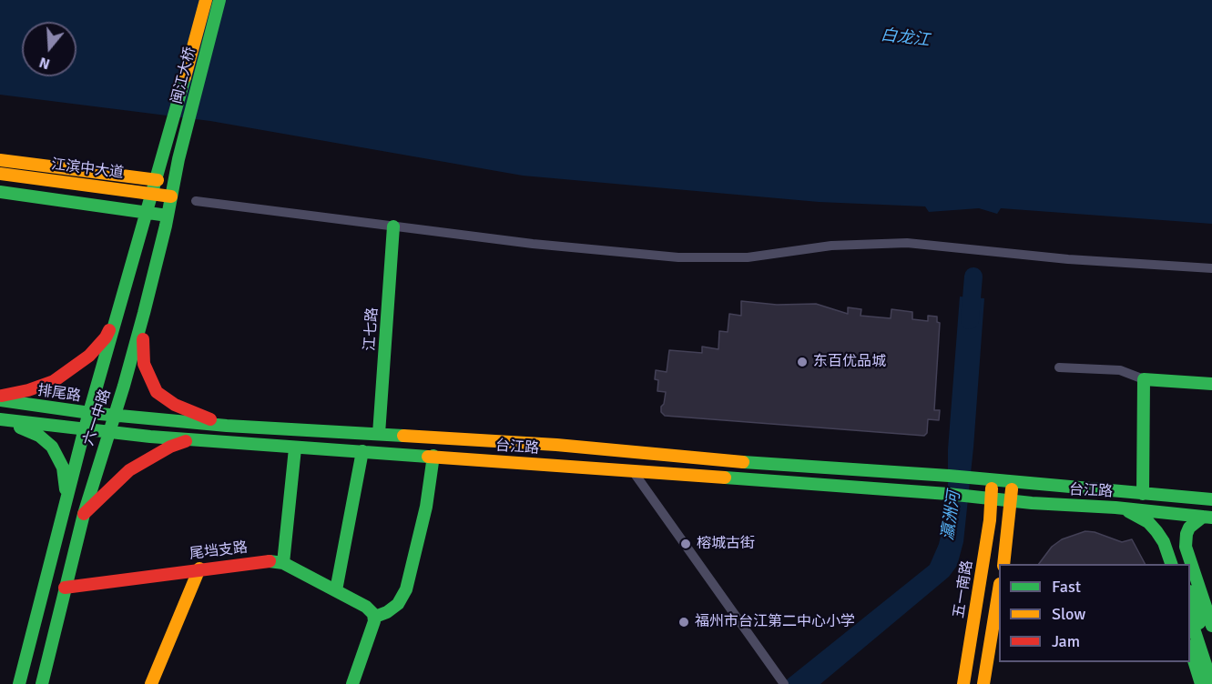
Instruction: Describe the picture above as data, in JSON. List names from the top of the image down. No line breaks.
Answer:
{"streets":{"main road":["闽江大桥","江滨中大道","江七路","排尾路","六一中路","台江路","尾垱支路","五一南路"]},"crossings":[["闽江大桥","江滨中大道"],["闽江大桥","六一中路"],["江滨中大道","六一中路"],["江七路","台江路"],["排尾路","六一中路"],["排尾路","台江路"],["六一中路","台江路"],["六一中路","尾垱支路"],["台江路","五一南路"]],"water":["白龙江","瀛洲河"],"places":["东百优品城","榕城古街","福州市台江第二中心小学"],"legend":["Fast","Slow","Jam"],"north":"bottom"}
